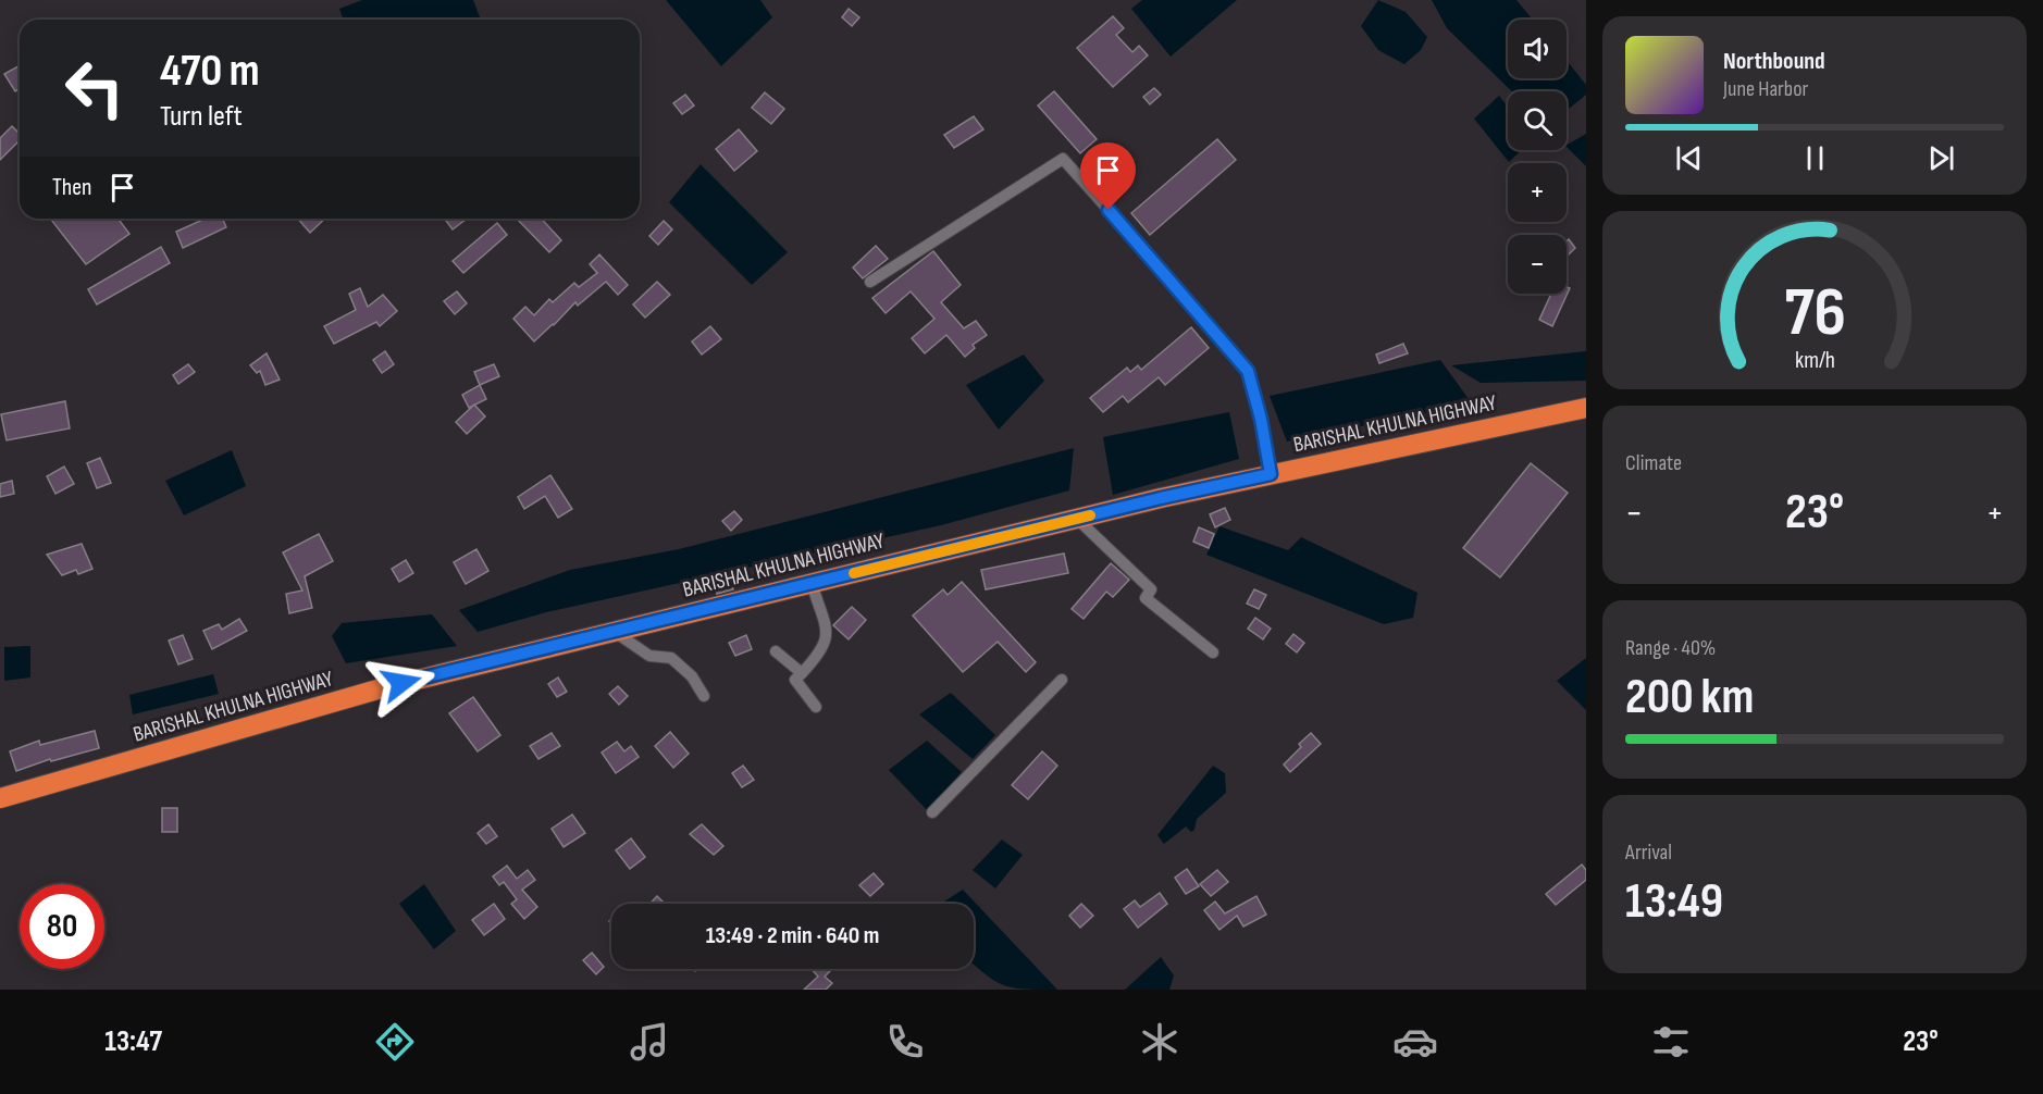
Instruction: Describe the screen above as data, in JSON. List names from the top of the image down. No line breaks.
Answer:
{"streets":{"highway":["BARISHAL KHULNA HIGHWAY"]},"page":{"map_buttons":["+","−"],"turn":["470 m","Turn left"],"song":["Northbound","June Harbor"],"then":"Then","tile":["Climate",["Range · 40%","200 km"],["Arrival","13:49"]],"heat":["−","23°","+"],"limit":"80","trip":"13:49 · 2 min · 640 m","tabs":["13:47","23°"],"gauge":["76","km/h"]}}
